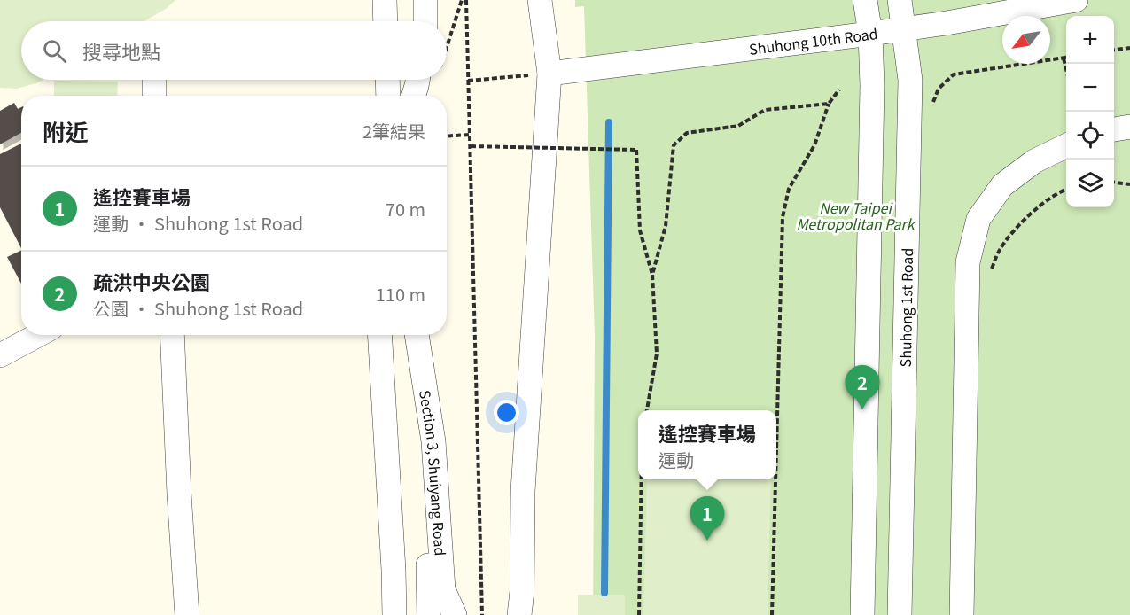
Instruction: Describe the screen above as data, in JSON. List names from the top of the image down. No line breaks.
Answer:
{"streets":{"street":["Shuhong 10th Road","Shuhong 1st Road","Section 3, Shuiyang Road"]},"crossings":[["Shuhong 10th Road","Shuhong 1st Road"]],"parks":["New Taipei Metropolitan Park"],"north":"bottom left","page":{"map_buttons":["+","−"],"search":"搜尋地點","heading":["附近","2筆結果"],"list":[{"mark":"1","name":"遙控賽車場","note":"運動 · Shuhong 1st Road","value":"70 m"},{"mark":"2","name":"疏洪中央公園","note":"公園 · Shuhong 1st Road","value":"110 m"}],"pins":["2","1"],"popup":["遙控賽車場","運動"]}}
